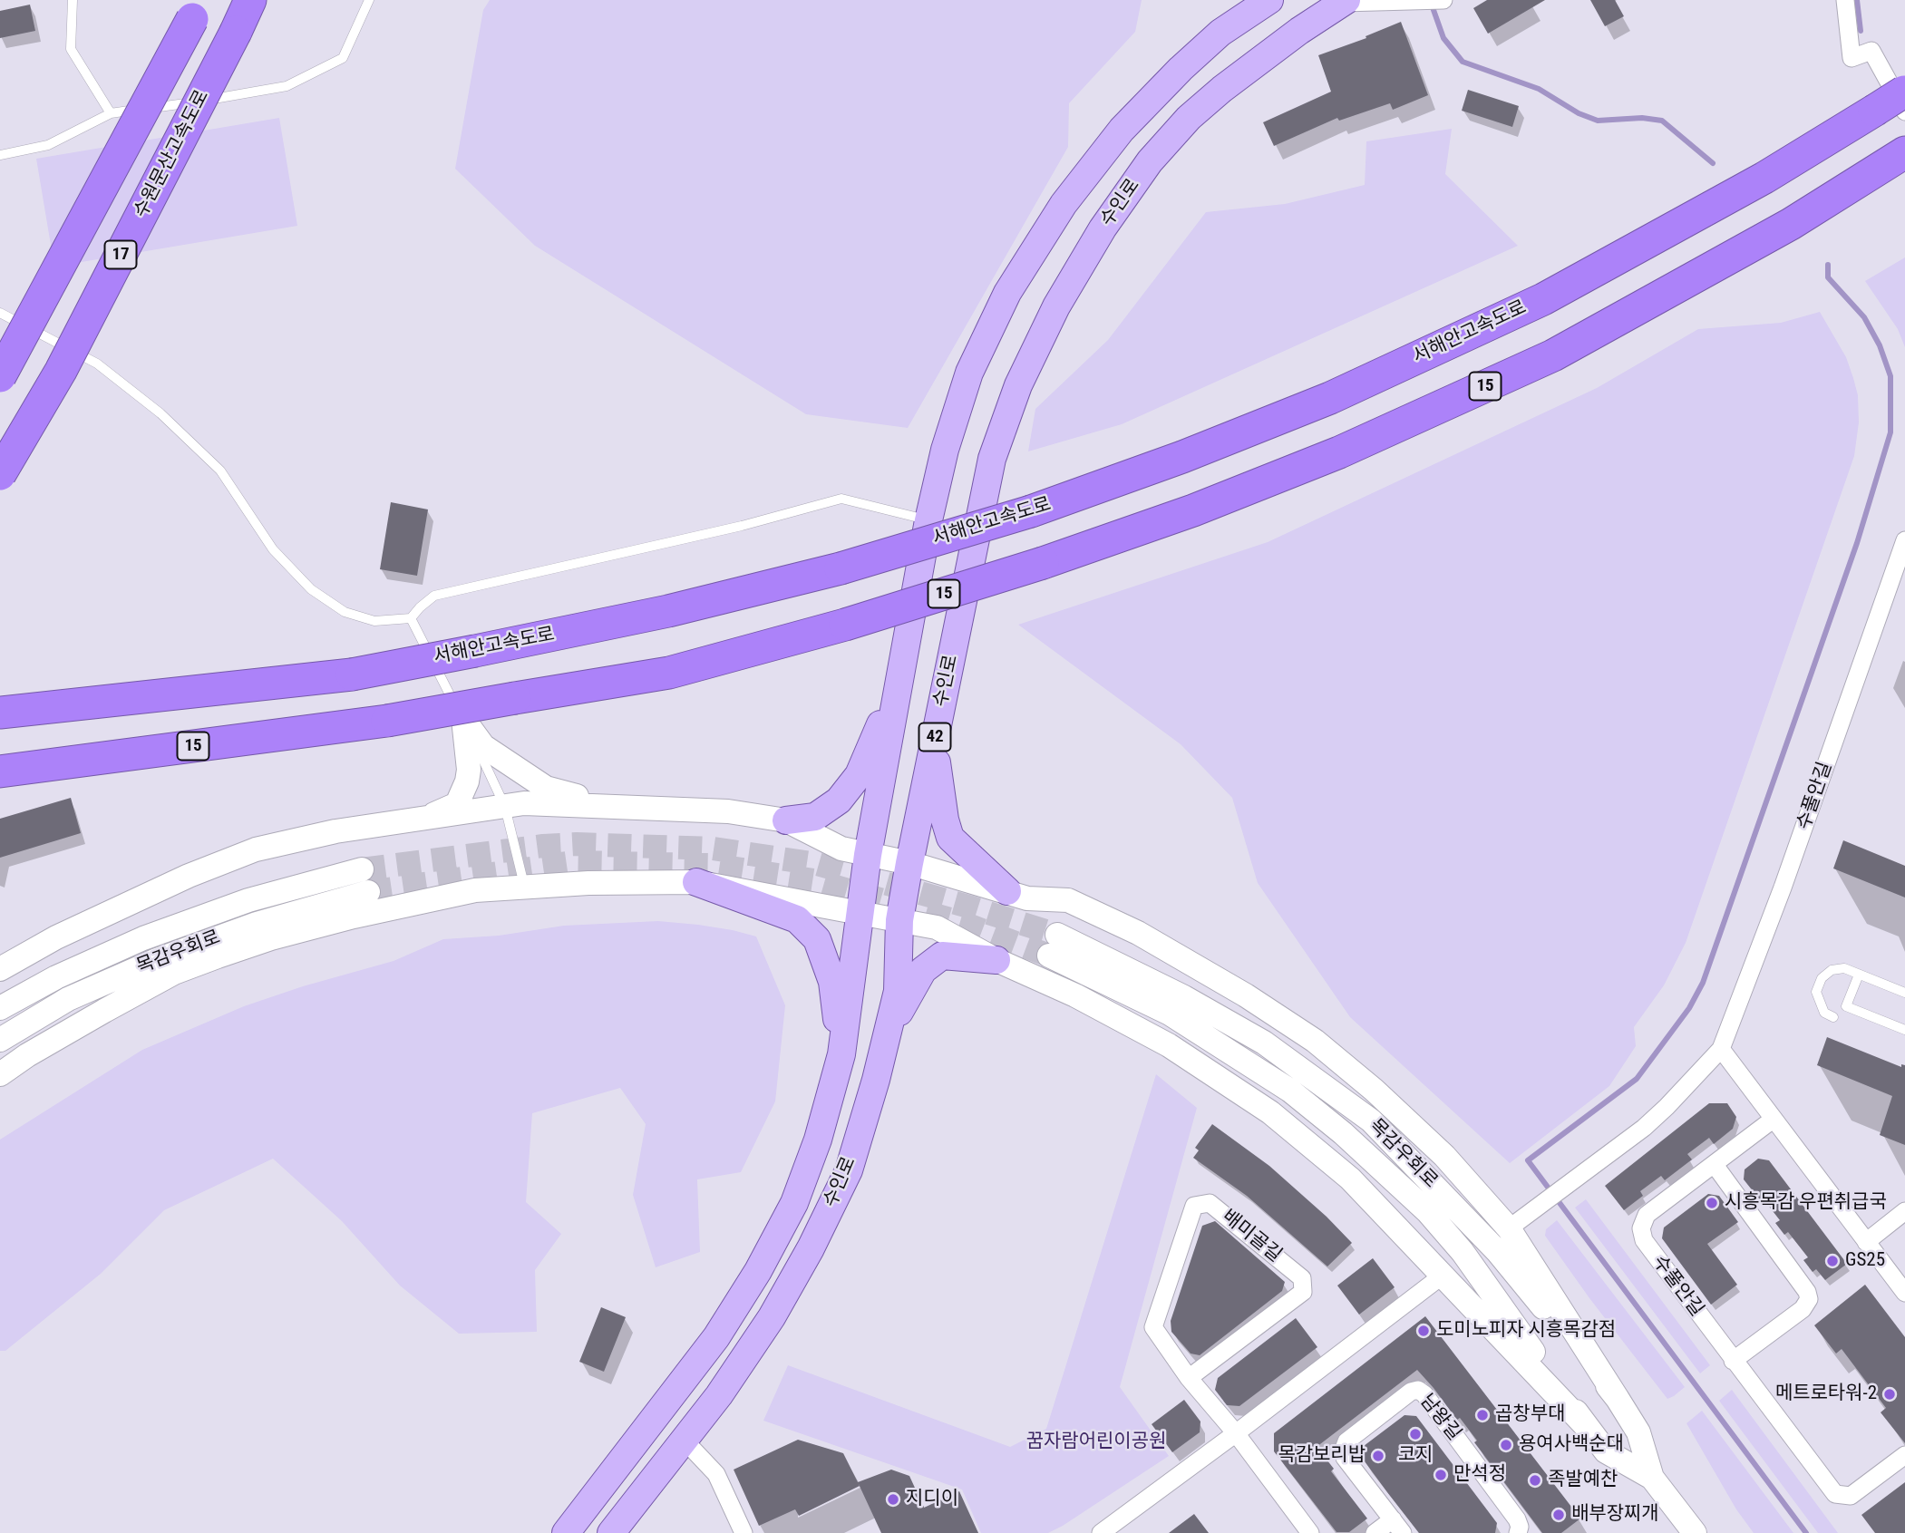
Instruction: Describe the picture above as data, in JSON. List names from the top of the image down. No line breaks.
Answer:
{"streets":{"highway":["수원문산고속도로","17","서해안고속도로","15"],"main road":["수인로","42","목감우회로"],"street":["수풀안길","배미골길","남왕길"]},"parks":["꿈자람어린이공원"],"places":["시흥목감 우편취급국","GS25","도미노피자 시흥목감점","메트로타워-2","곱창부대","코지","용여사백순대","목감보리밥","만석정","족발예찬","지디이","배부장찌개"]}
